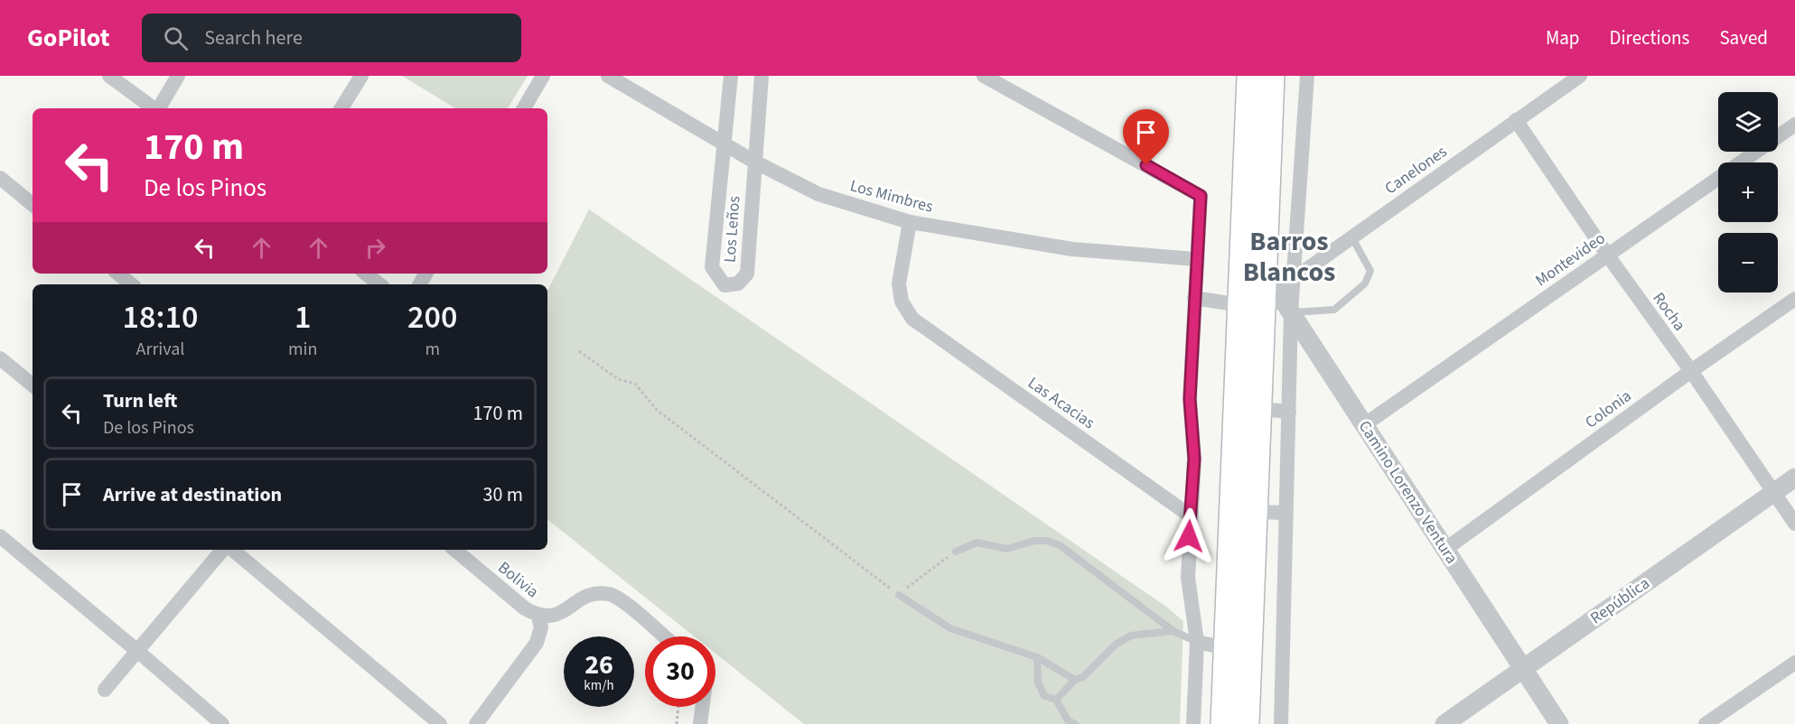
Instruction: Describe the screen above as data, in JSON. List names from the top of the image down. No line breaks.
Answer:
{"streets":{"street":["Canelones","Los Mimbres","Los Leños","Montevideo","Rocha","Las Acacias","Colonia","Camino Lorenzo Ventura","Bolivia","República"]},"crossings":[["Canelones","Rocha"],["Canelones","Camino Lorenzo Ventura"],["Los Mimbres","Los Leños"],["Los Mimbres","Las Acacias"],["Montevideo","Rocha"],["Montevideo","Camino Lorenzo Ventura"],["Rocha","Colonia"],["Rocha","República"],["Colonia","Camino Lorenzo Ventura"],["Camino Lorenzo Ventura","República"]],"districts":["Barros Blancos"],"page":{"header":"GoPilot","search":"Search here","nav":["Map","Directions","Saved"],"map_buttons":["+","−"],"turn":["170 m","De los Pinos"],"eta":["18:10","Arrival","1","min","200","m"],"list":[{"name":"Turn left","note":"De los Pinos","value":"170 m"},{"name":"Arrive at destination","value":"30 m"}],"speed":"26 km/h","limit":"30"}}
